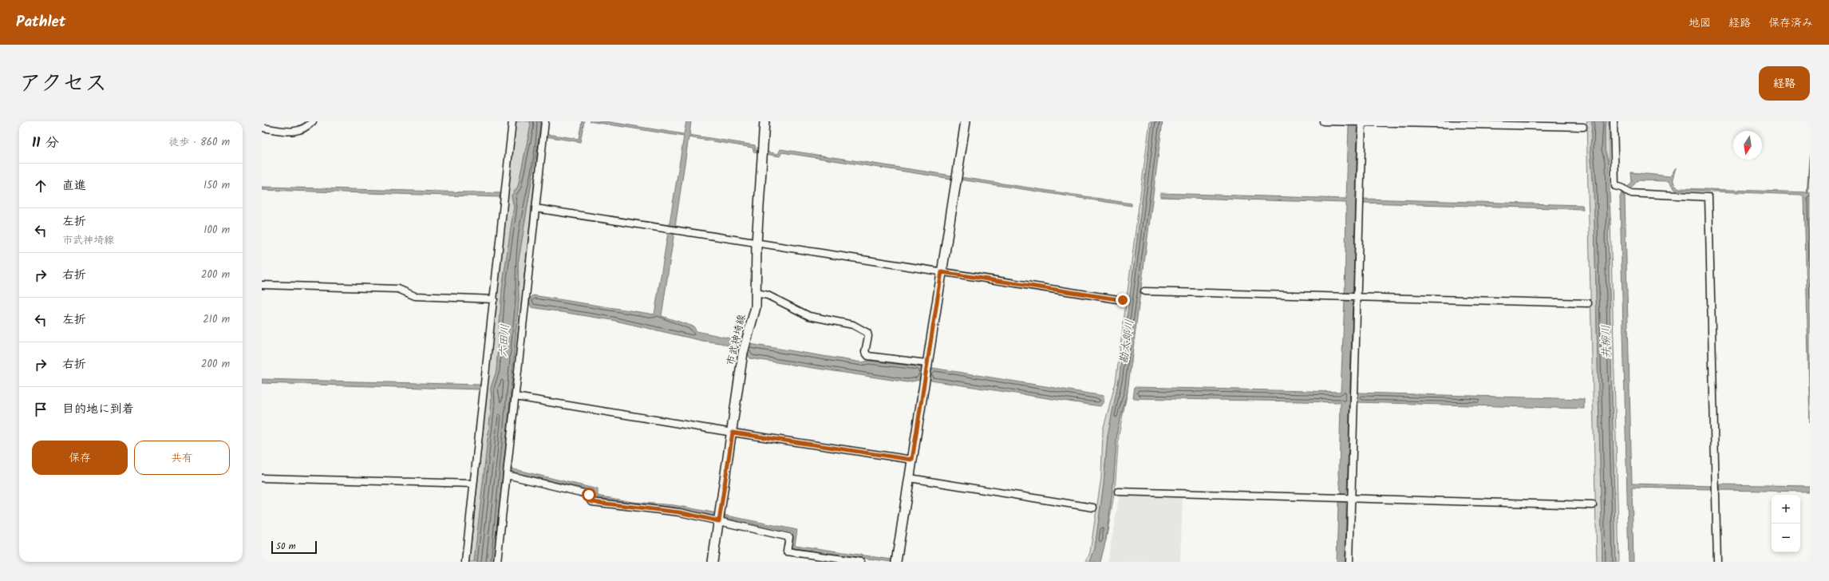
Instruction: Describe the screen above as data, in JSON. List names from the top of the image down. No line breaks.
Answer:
{"streets":{"main road":["市武神埼線"]},"water":["六田川","勘太郎川","井柳川"],"scale_bar":"50 m","north":"bottom","page":{"header":"Pathlet","nav":["地図","経路","保存済み"],"title":"アクセス","buttons":["経路",["保存","共有"]],"heading":["11 分","徒歩 · 860 m"],"list":[["直進","150 m"],["左折","市武神埼線","100 m"],["右折","200 m"],["左折","210 m"],["右折","200 m"],"目的地に到着"],"map_buttons":["+","−"],"scale":"50 m"}}
